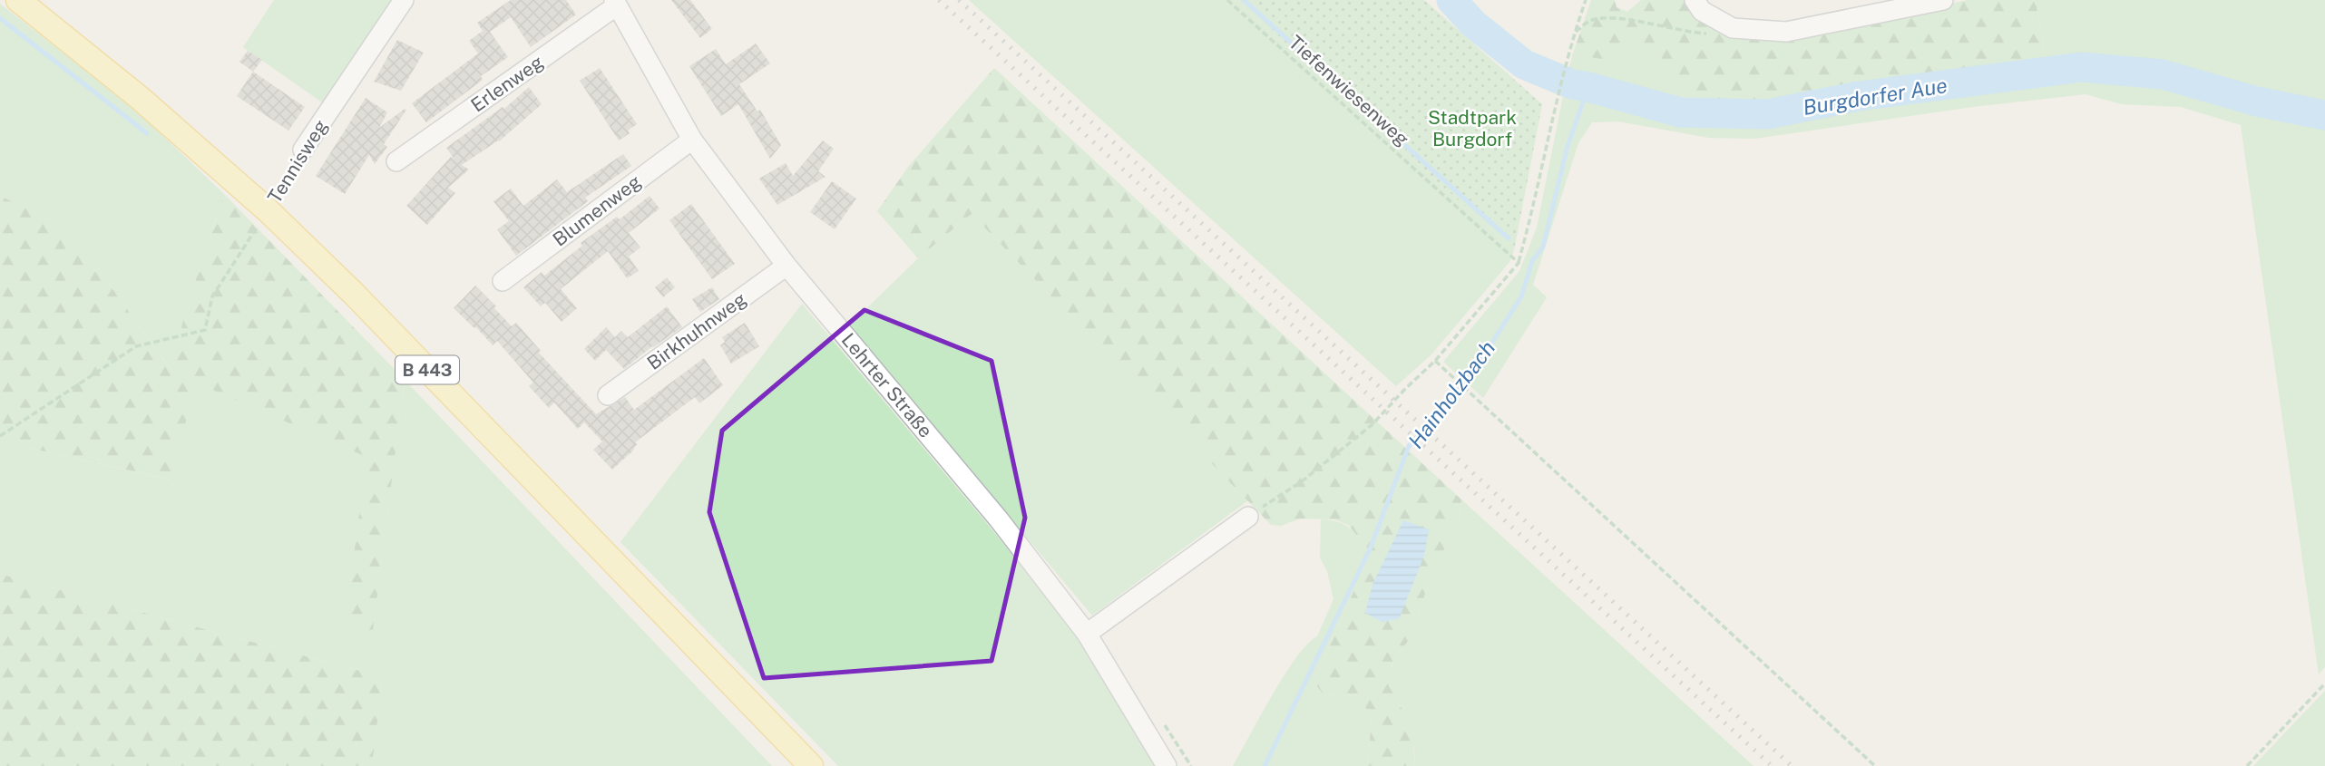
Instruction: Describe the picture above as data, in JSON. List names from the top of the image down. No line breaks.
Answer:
{"streets":{"main road":["B 443"],"street":["Erlenweg","Tennisweg","Blumenweg","Birkhuhnweg","Lehrter Straße"],"path":["Tiefenwiesenweg"]},"crossings":[["Erlenweg","Lehrter Straße"],["Tennisweg","B 443"],["Blumenweg","Lehrter Straße"],["Birkhuhnweg","Lehrter Straße"]],"water":["Burgdorfer Aue","Hainholzbach"],"parks":["Stadtpark Burgdorf"]}
